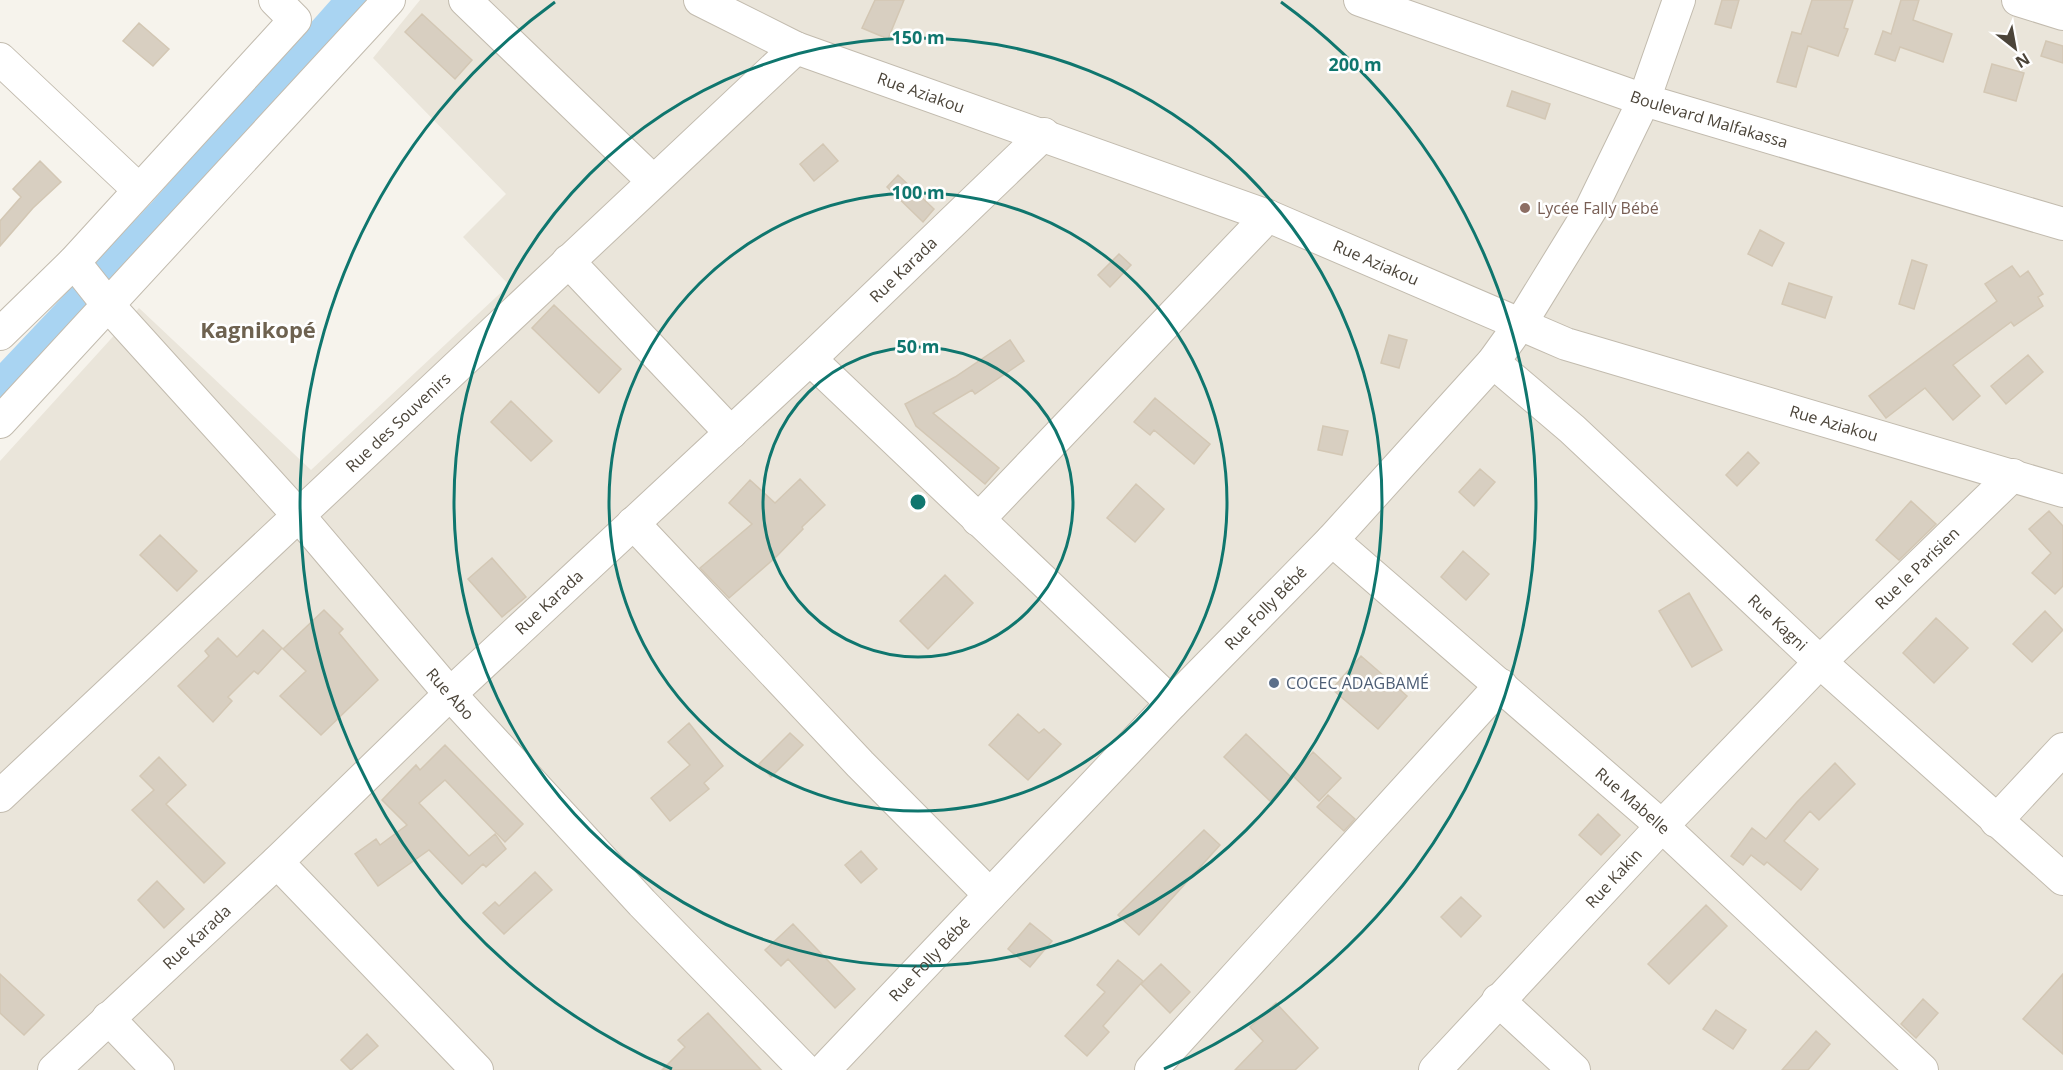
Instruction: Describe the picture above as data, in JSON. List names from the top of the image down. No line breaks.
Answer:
{"streets":{"street":["Rue Aziakou","Boulevard Malfakassa","Rue Karada","Rue des Souvenirs","Rue le Parisien","Rue Folly Bébé","Rue Kagni","Rue Abo","Rue Mabelle","Rue Kakin"]},"crossings":[["Rue Aziakou","Rue Karada"],["Rue Aziakou","Rue des Souvenirs"],["Rue Aziakou","Rue le Parisien"],["Rue Aziakou","Rue Folly Bébé"],["Boulevard Malfakassa","Rue Folly Bébé"],["Rue Karada","Rue Abo"],["Rue des Souvenirs","Rue Abo"],["Rue le Parisien","Rue Kagni"],["Rue le Parisien","Rue Kakin"],["Rue Folly Bébé","Rue Kagni"],["Rue Folly Bébé","Rue Mabelle"],["Rue Kagni","Rue Kakin"],["Rue Mabelle","Rue Kakin"]],"districts":["Kagnikopé"],"places":["Lycée Fally Bébé","COCEC ADAGBAMÉ"],"north":"bottom right","rings":["150 m","200 m","100 m","50 m"]}
